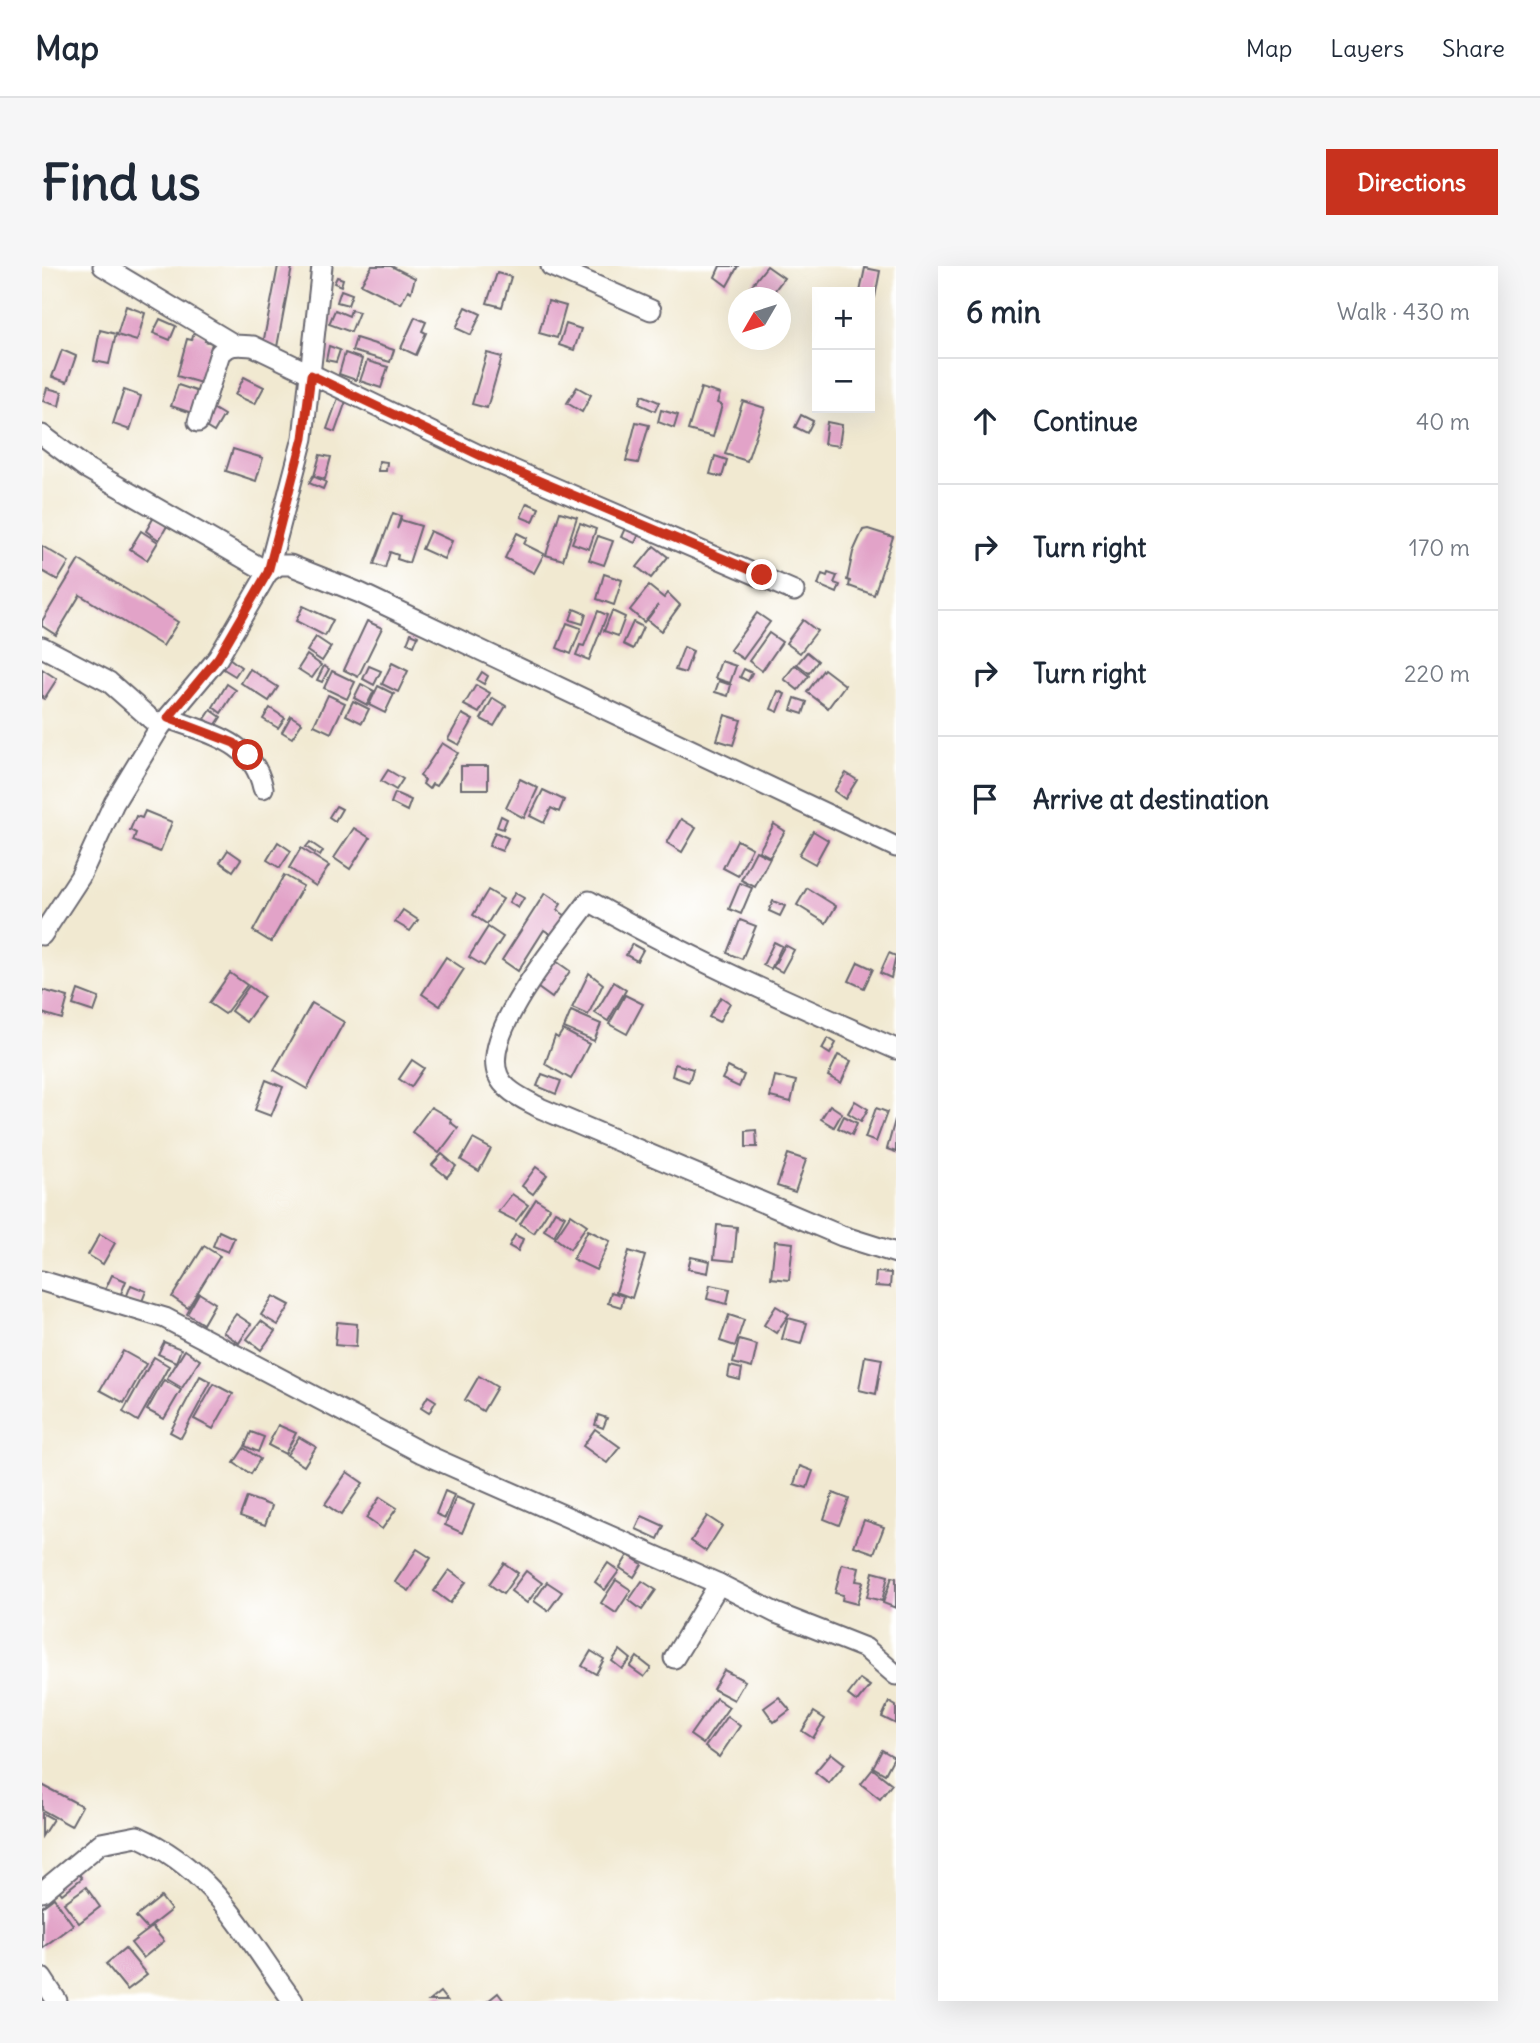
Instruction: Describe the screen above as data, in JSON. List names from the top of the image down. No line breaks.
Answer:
{"north":"bottom left","page":{"header":"Map","nav":["Map","Layers","Share"],"buttons":"Directions","title":"Find us","heading":["6 min","Walk · 430 m"],"map_buttons":["+","−"],"list":[["Continue","40 m"],["Turn right","170 m"],["Turn right","220 m"],"Arrive at destination"]}}
